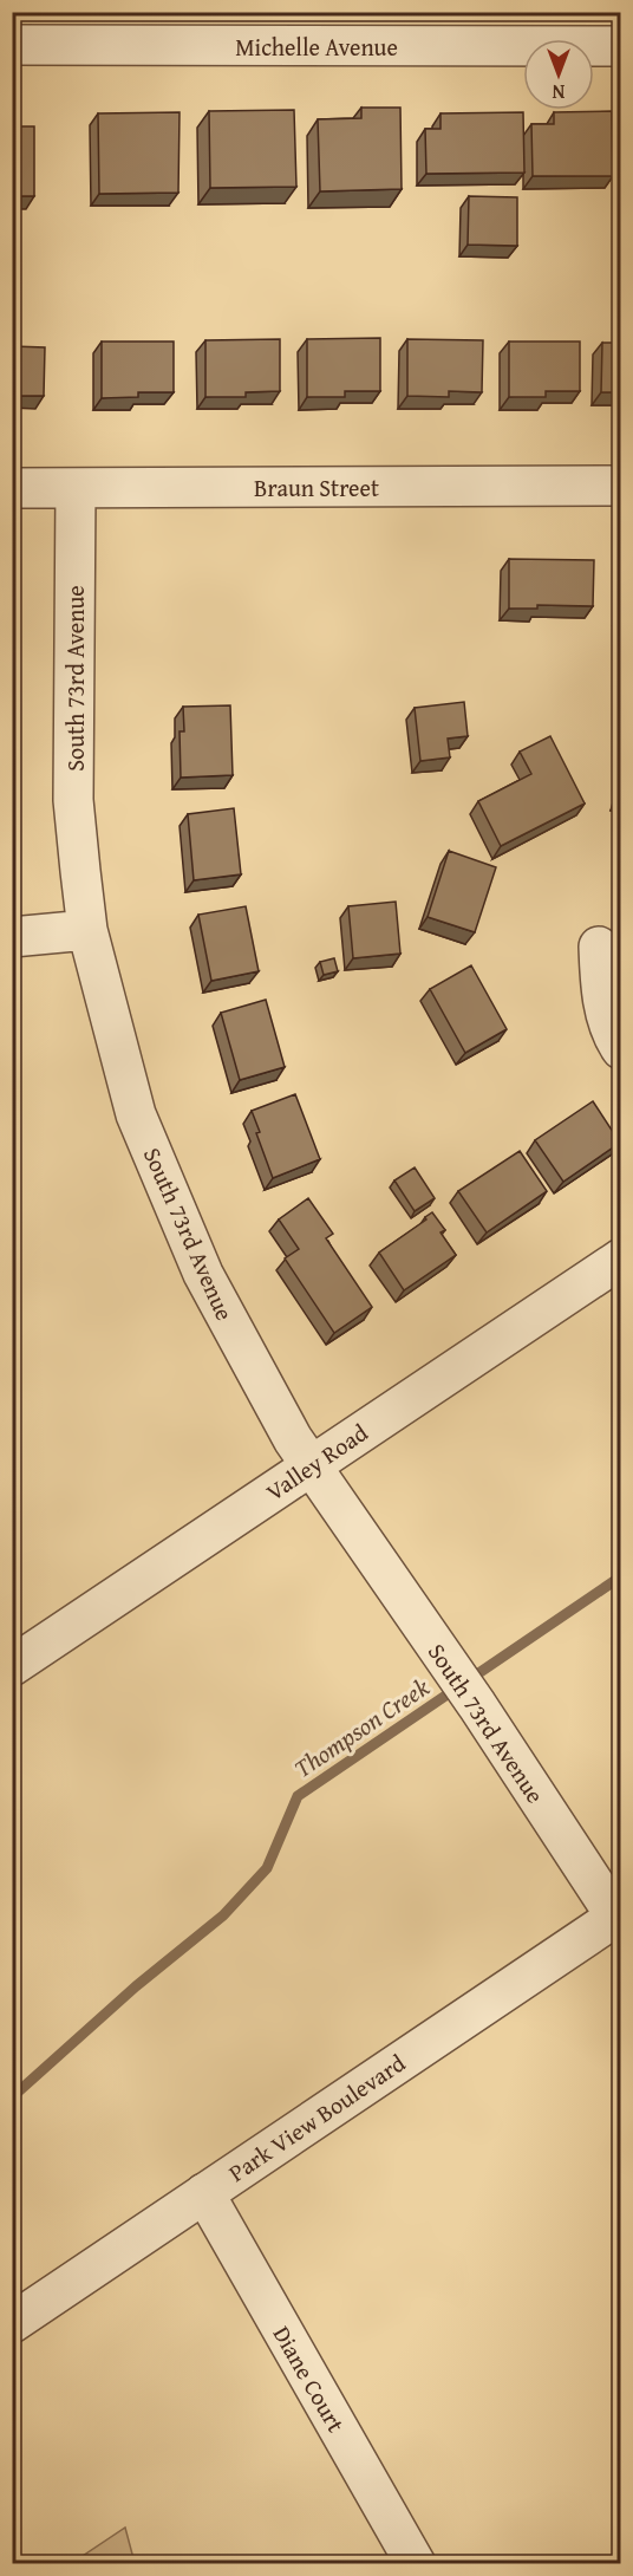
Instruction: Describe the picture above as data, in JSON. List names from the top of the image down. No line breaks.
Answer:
{"streets":{"street":["Michelle Avenue","Braun Street","South 73rd Avenue","Valley Road","Park View Boulevard","Diane Court"]},"crossings":[["Braun Street","South 73rd Avenue"],["South 73rd Avenue","Valley Road"],["South 73rd Avenue","Park View Boulevard"],["Park View Boulevard","Diane Court"]],"water":["Thompson Creek"],"north":"bottom"}
